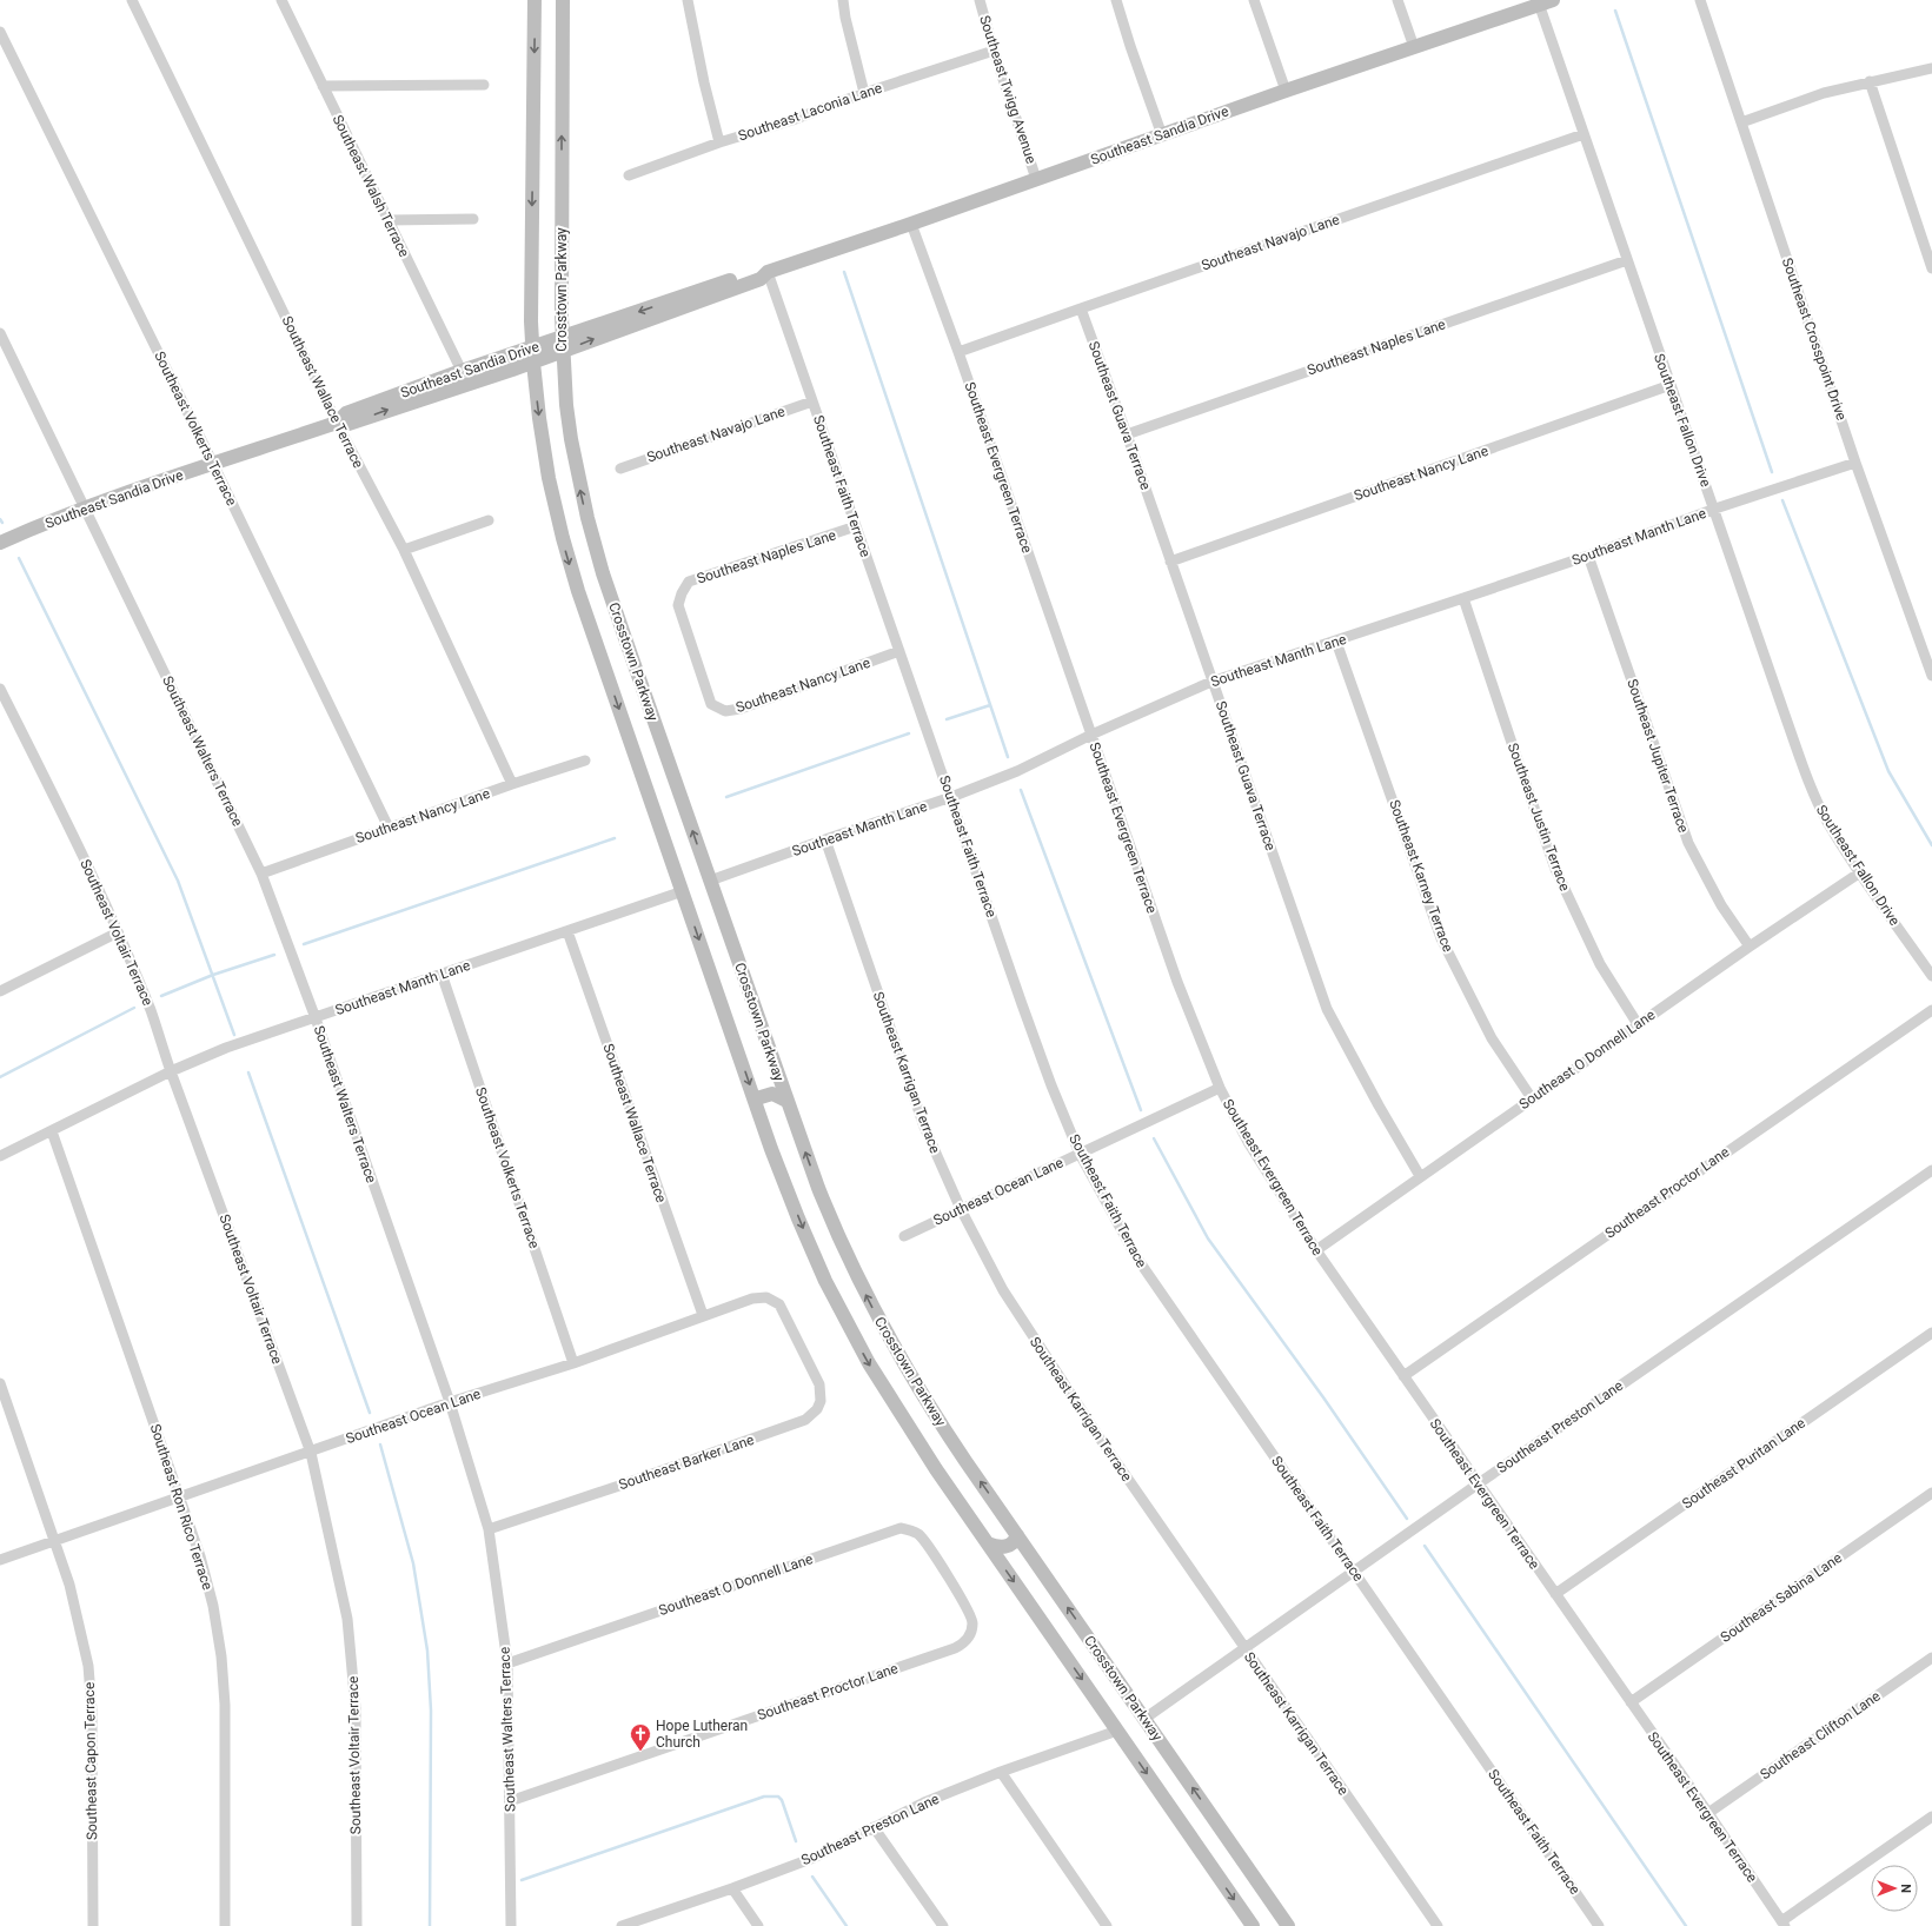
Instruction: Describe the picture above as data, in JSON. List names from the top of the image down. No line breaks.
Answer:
{"streets":{"main road":["Southeast Sandia Drive","Crosstown Parkway"],"street":["Southeast Twigg Avenue","Southeast Laconia Lane","Southeast Walsh Terrace","Southeast Navajo Lane","Southeast Crosspoint Drive","Southeast Naples Lane","Southeast Wallace Terrace","Southeast Guava Terrace","Southeast Fallon Drive","Southeast Volkerts Terrace","Southeast Evergreen Terrace","Southeast Nancy Lane","Southeast Faith Terrace","Southeast Manth Lane","Southeast Walters Terrace","Southeast Jupiter Terrace","Southeast Justin Terrace","Southeast Karney Terrace","Southeast Voltair Terrace","Southeast O Donnell Lane","Southeast Karrigan Terrace","Southeast Ocean Lane","Southeast Proctor Lane","Southeast Preston Lane","Southeast Barker Lane","Southeast Puritan Lane","Southeast Ron Rico Terrace","Southeast Sabina Lane","Southeast Clifton Lane","Southeast Capon Terrace"]},"crossings":[["Southeast Twigg Avenue","Southeast Laconia Lane"],["Southeast Twigg Avenue","Southeast Sandia Drive"],["Southeast Sandia Drive","Southeast Walsh Terrace"],["Southeast Sandia Drive","Crosstown Parkway"],["Southeast Sandia Drive","Southeast Wallace Terrace"],["Southeast Sandia Drive","Southeast Fallon Drive"],["Southeast Sandia Drive","Southeast Volkerts Terrace"],["Southeast Sandia Drive","Southeast Evergreen Terrace"],["Southeast Sandia Drive","Southeast Faith Terrace"],["Southeast Sandia Drive","Southeast Walters Terrace"],["Southeast Navajo Lane","Southeast Guava Terrace"],["Southeast Navajo Lane","Southeast Fallon Drive"],["Southeast Navajo Lane","Southeast Evergreen Terrace"],["Southeast Navajo Lane","Southeast Faith Terrace"],["Crosstown Parkway","Southeast Manth Lane"],["Crosstown Parkway","Southeast Preston Lane"],["Southeast Crosspoint Drive","Southeast Manth Lane"],["Southeast Naples Lane","Southeast Guava Terrace"],["Southeast Naples Lane","Southeast Fallon Drive"],["Southeast Naples Lane","Southeast Nancy Lane"],["Southeast Naples Lane","Southeast Faith Terrace"],["Southeast Wallace Terrace","Southeast Nancy Lane"],["Southeast Wallace Terrace","Southeast Manth Lane"],["Southeast Wallace Terrace","Southeast Ocean Lane"],["Southeast Guava Terrace","Southeast Nancy Lane"],["Southeast Guava Terrace","Southeast Manth Lane"],["Southeast Guava Terrace","Southeast O Donnell Lane"],["Southeast Fallon Drive","Southeast Nancy Lane"],["Southeast Fallon Drive","Southeast Manth Lane"],["Southeast Fallon Drive","Southeast O Donnell Lane"],["Southeast Volkerts Terrace","Southeast Nancy Lane"],["Southeast Volkerts Terrace","Southeast Manth Lane"],["Southeast Volkerts Terrace","Southeast Ocean Lane"],["Southeast Evergreen Terrace","Southeast Manth Lane"],["Southeast Evergreen Terrace","Southeast O Donnell Lane"],["Southeast Evergreen Terrace","Southeast Ocean Lane"],["Southeast Evergreen Terrace","Southeast Proctor Lane"],["Southeast Evergreen Terrace","Southeast Preston Lane"],["Southeast Evergreen Terrace","Southeast Puritan Lane"],["Southeast Evergreen Terrace","Southeast Sabina Lane"],["Southeast Evergreen Terrace","Southeast Clifton Lane"],["Southeast Nancy Lane","Southeast Faith Terrace"],["Southeast Nancy Lane","Southeast Walters Terrace"],["Southeast Faith Terrace","Southeast Manth Lane"],["Southeast Faith Terrace","Southeast Ocean Lane"],["Southeast Faith Terrace","Southeast Preston Lane"],["Southeast Manth Lane","Southeast Walters Terrace"],["Southeast Manth Lane","Southeast Jupiter Terrace"],["Southeast Manth Lane","Southeast Justin Terrace"],["Southeast Manth Lane","Southeast Karney Terrace"],["Southeast Manth Lane","Southeast Voltair Terrace"],["Southeast Manth Lane","Southeast Karrigan Terrace"],["Southeast Manth Lane","Southeast Ron Rico Terrace"],["Southeast Walters Terrace","Southeast O Donnell Lane"],["Southeast Walters Terrace","Southeast Ocean Lane"],["Southeast Walters Terrace","Southeast Proctor Lane"],["Southeast Walters Terrace","Southeast Barker Lane"],["Southeast Jupiter Terrace","Southeast O Donnell Lane"],["Southeast Justin Terrace","Southeast O Donnell Lane"],["Southeast Karney Terrace","Southeast O Donnell Lane"],["Southeast Voltair Terrace","Southeast Ocean Lane"],["Southeast O Donnell Lane","Southeast Proctor Lane"],["Southeast Karrigan Terrace","Southeast Ocean Lane"],["Southeast Karrigan Terrace","Southeast Preston Lane"],["Southeast Ocean Lane","Southeast Barker Lane"],["Southeast Ocean Lane","Southeast Ron Rico Terrace"],["Southeast Ocean Lane","Southeast Capon Terrace"]],"places":{"church":["Hope Lutheran Church"]},"north":"right"}
